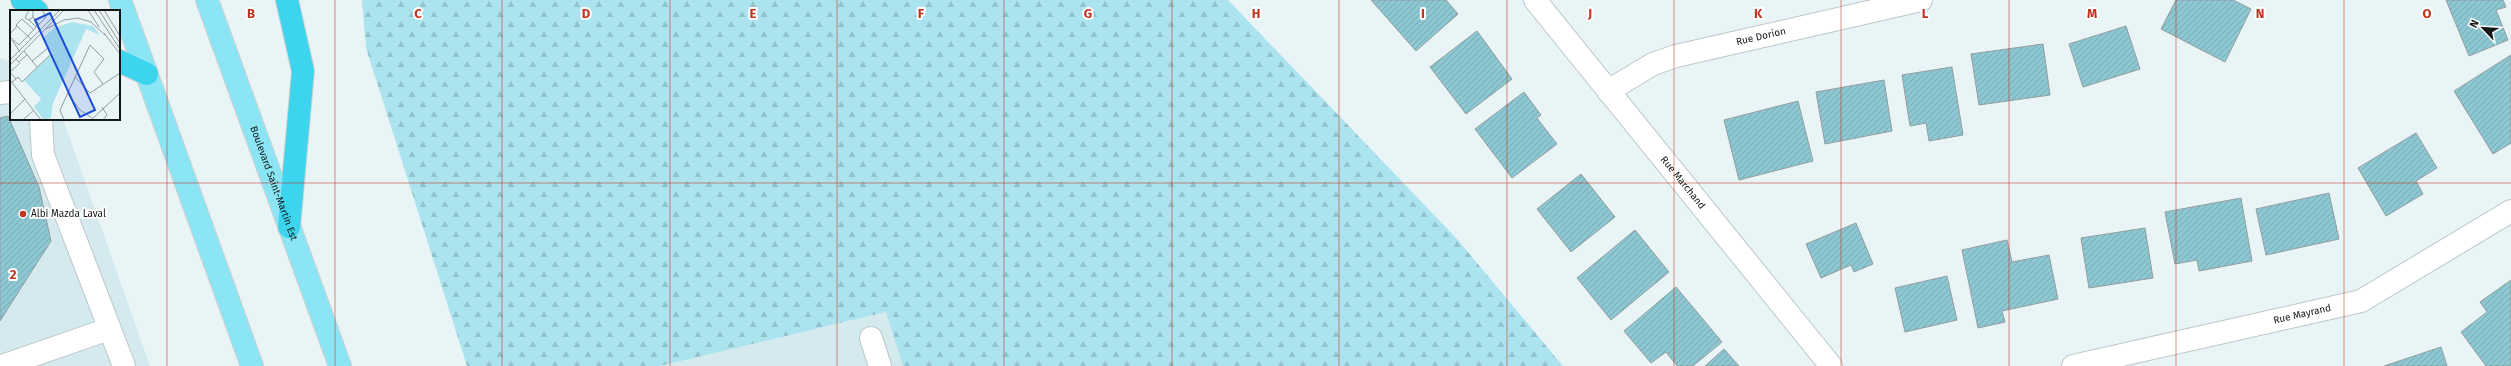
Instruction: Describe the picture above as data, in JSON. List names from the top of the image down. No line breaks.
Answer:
{"streets":{"main road":["Boulevard Saint-Martin Est"],"street":["Rue Dorion","Rue Marchand","Rue Mayrand"]},"crossings":[["Rue Dorion","Rue Marchand"]],"places":["Albi Mazda Laval"],"north":"top left","grid":{"columns":["B","C","D","E","F","G","H","I","J","K","L","M","N","O"],"rows":["2"]}}
